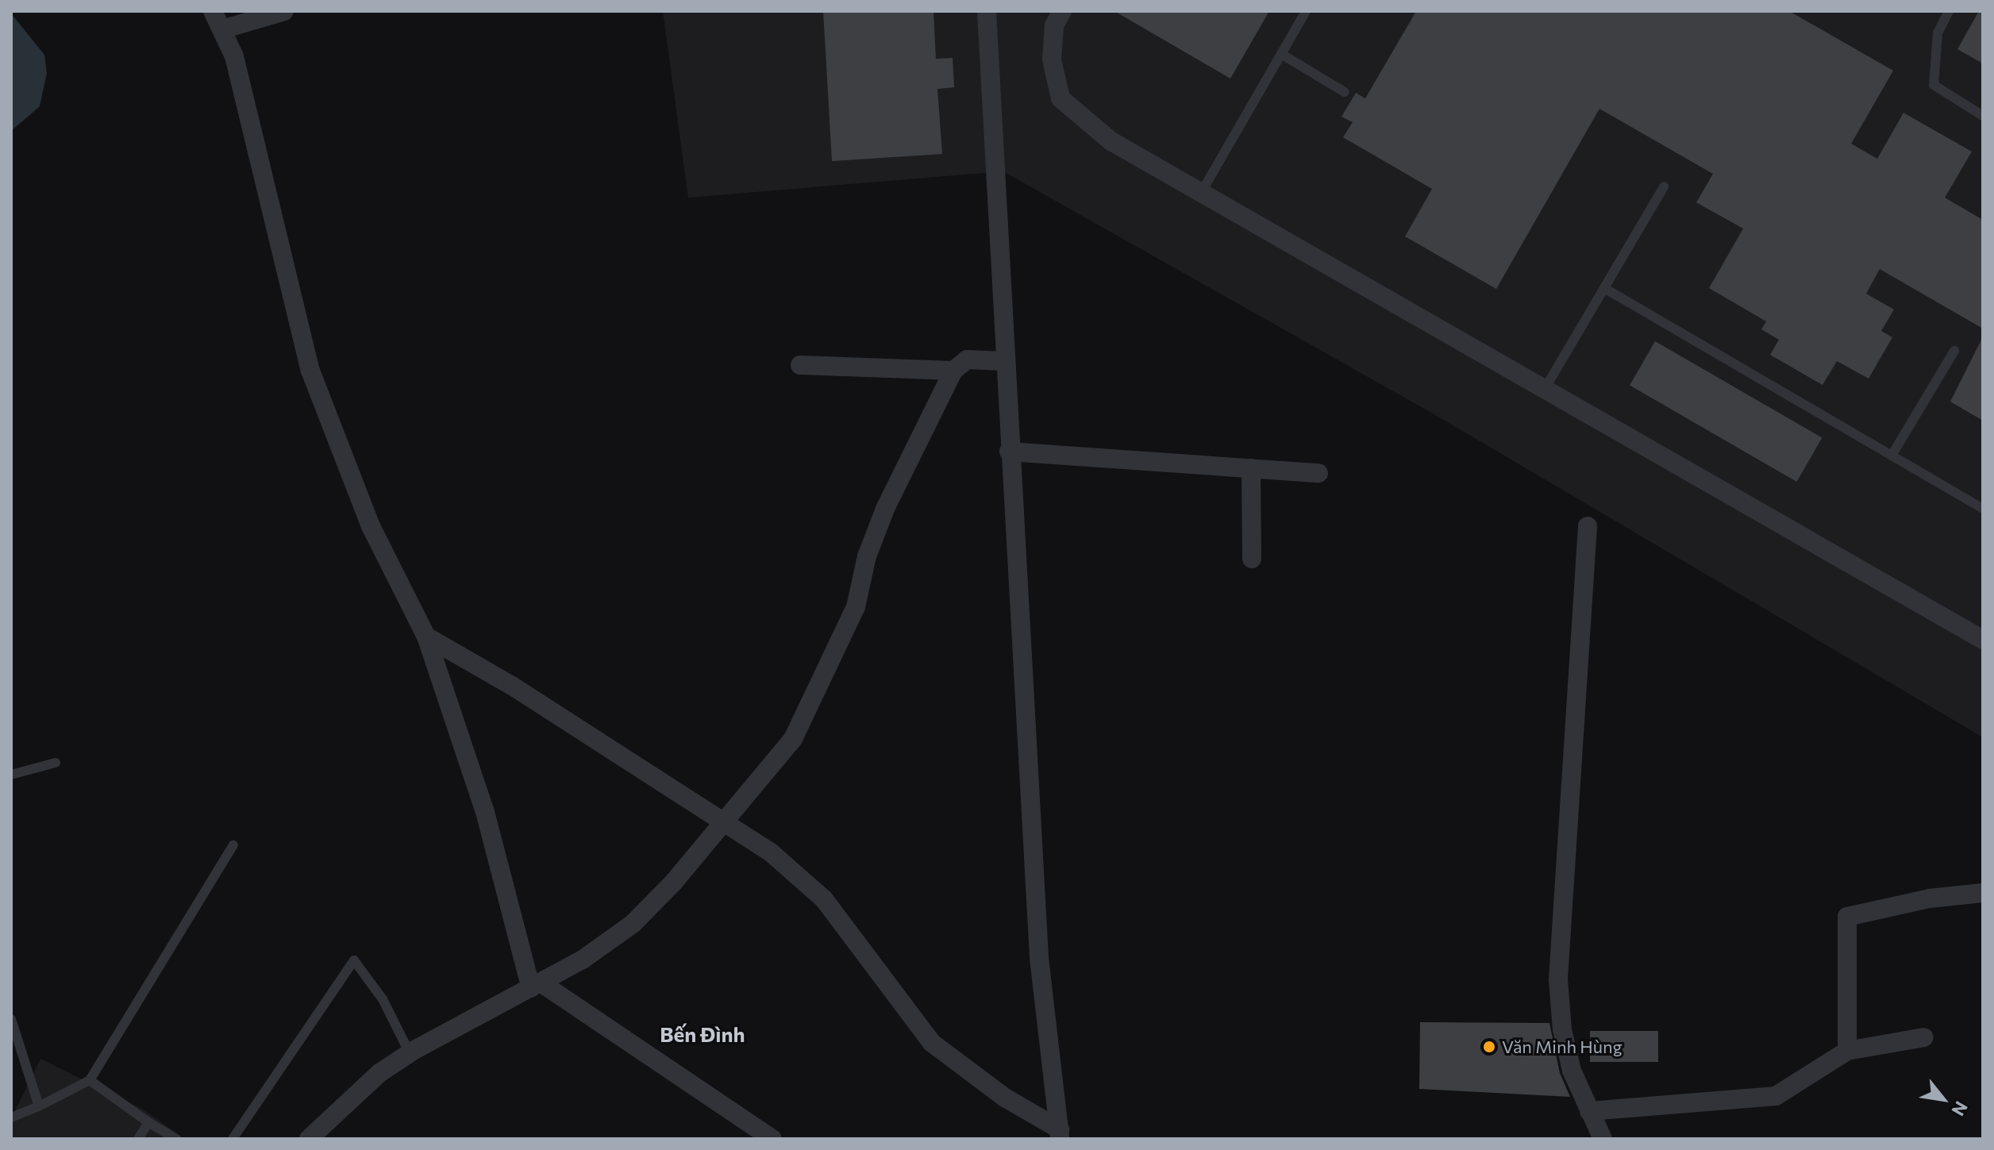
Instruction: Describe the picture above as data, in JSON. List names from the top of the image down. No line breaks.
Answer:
{"districts":["Bến Đình"],"places":["Văn Minh Hùng"],"north":"bottom right"}
